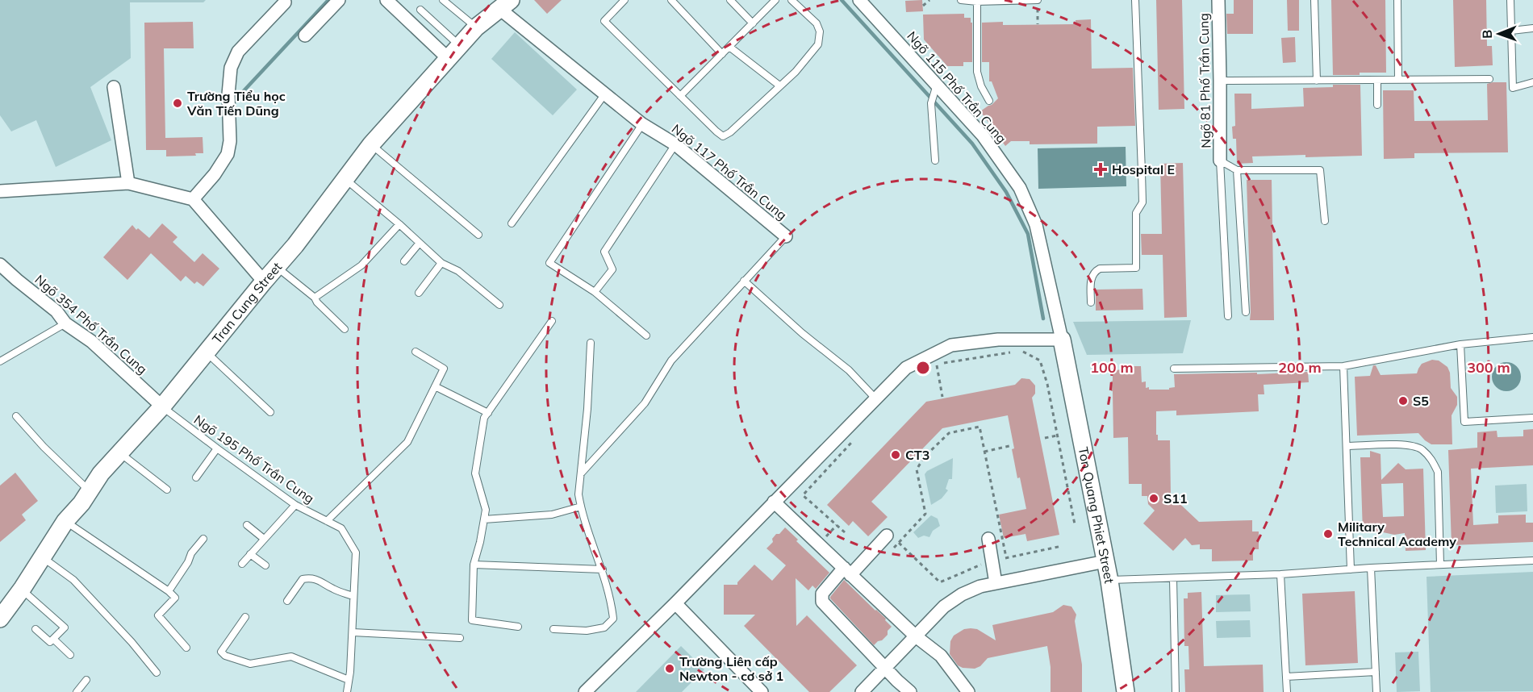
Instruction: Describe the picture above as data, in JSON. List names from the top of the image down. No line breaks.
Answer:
{"streets":{"main road":["Tran Cung Street","Ton Quang Phiet Street"],"street":["Ngõ 81 Phố Trần Cung","Ngõ 115 Phố Trần Cung","Ngõ 117 Phố Trần Cung","Ngõ 354 Phố Trần Cung"],"lane":["Ngõ 195 Phố Trần Cung"]},"crossings":[["Ngõ 115 Phố Trần Cung","Ton Quang Phiet Street"],["Ngõ 117 Phố Trần Cung","Tran Cung Street"],["Tran Cung Street","Ngõ 354 Phố Trần Cung"],["Tran Cung Street","Ngõ 195 Phố Trần Cung"],["Ngõ 354 Phố Trần Cung","Ngõ 195 Phố Trần Cung"]],"places":{"other":["Trường Tiểu học Văn Tiến Dũng","S5","CT3","S11","Military Technical Academy","Trường Liên cấp Newton - cơ sở 1"],"health":["Hospital E"]},"north":"left","rings":["100 m","200 m","300 m"]}
